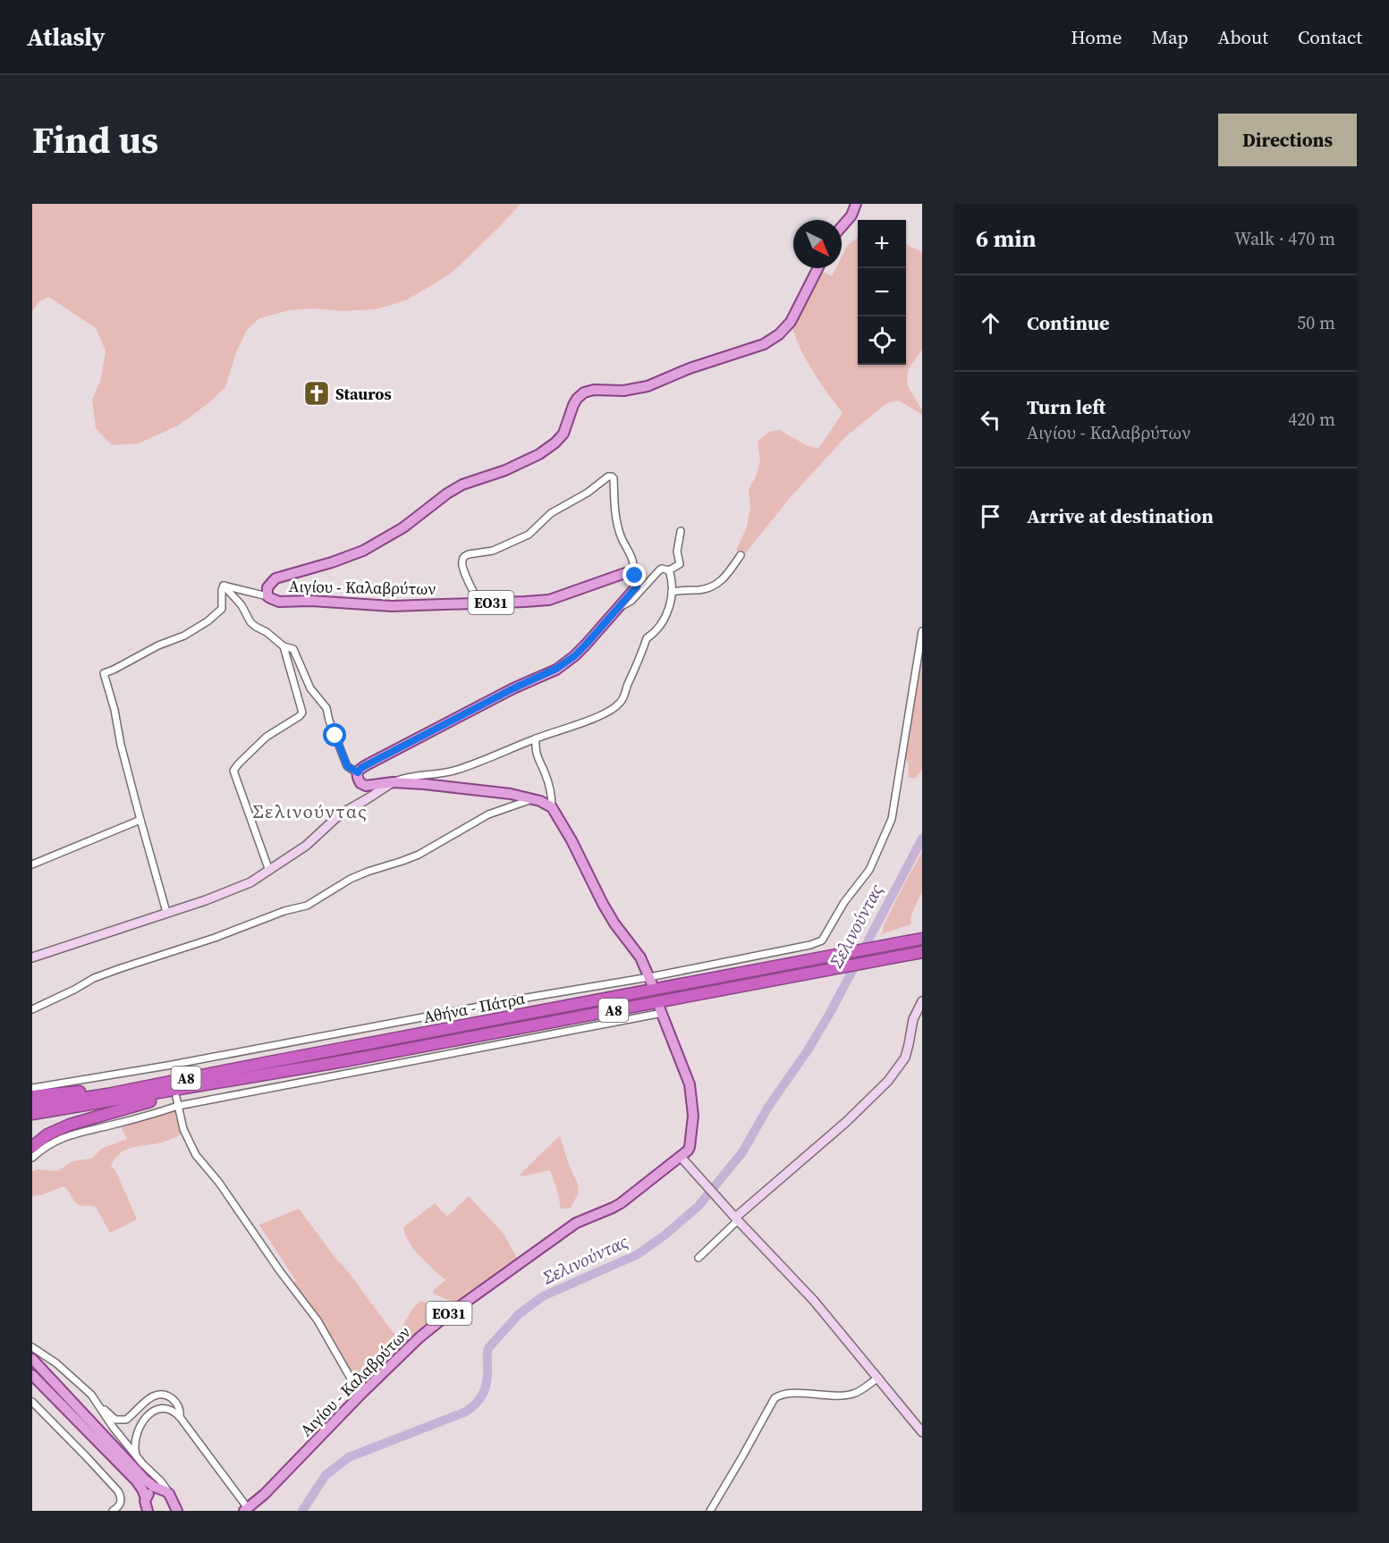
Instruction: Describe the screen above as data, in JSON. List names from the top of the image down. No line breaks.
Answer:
{"streets":{"highway":["Αθήνα - Πάτρα","Α8"],"main road":["Αιγίου - Καλαβρύτων","ΕΟ31"]},"districts":["Σελινούντας"],"water":["Σελινούντας"],"places":{"church":["Stauros"]},"north":"bottom right","page":{"header":"Atlasly","nav":["Home","Map","About","Contact"],"title":"Find us","buttons":"Directions","heading":["6 min","Walk · 470 m"],"map_buttons":["+","−"],"list":[["Continue","50 m"],["Turn left","Αιγίου - Καλαβρύτων","420 m"],"Arrive at destination"]}}
